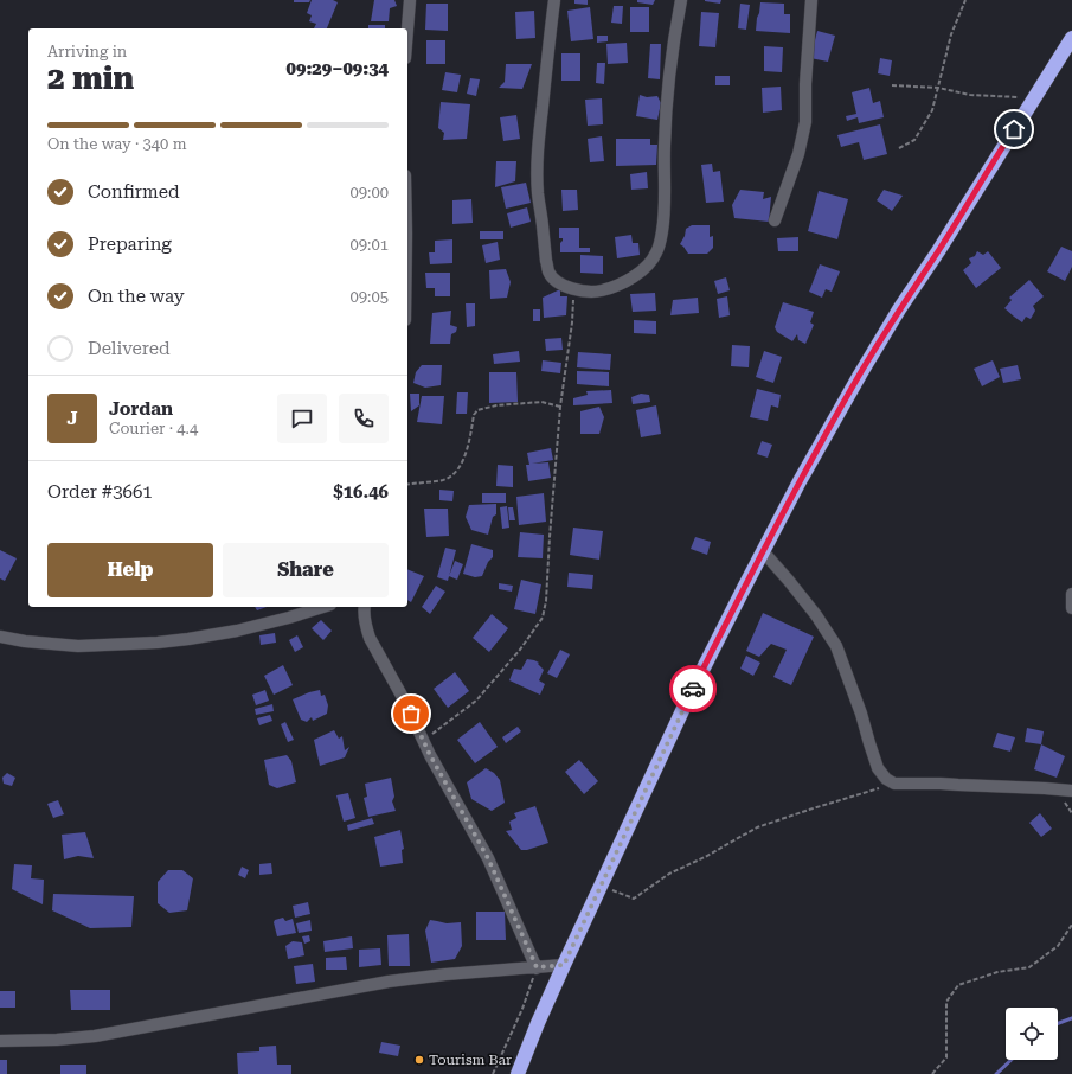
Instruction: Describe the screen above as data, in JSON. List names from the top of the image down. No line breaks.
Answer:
{"places":["Tourism Bar"],"page":{"heading":["2 min","Arriving in","09:29–09:34"],"panel":["Jordan","Courier · 4.4","Order #3661","$16.46"],"bar":"On the way · 340 m","list":[["Confirmed","09:00"],["Preparing","09:01"],["On the way","09:05"],"Delivered"],"round":"J","buttons":["Help","Share"]}}
